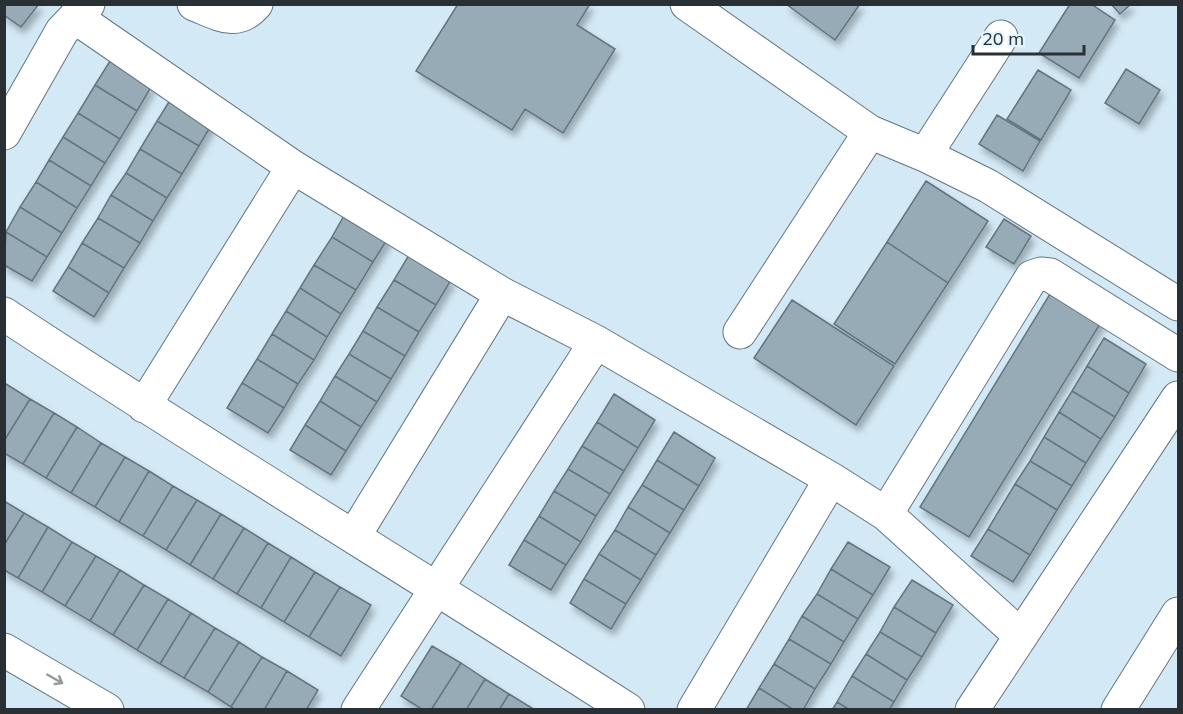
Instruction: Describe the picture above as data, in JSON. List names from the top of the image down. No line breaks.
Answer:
{"scale_bar":"20 m"}
